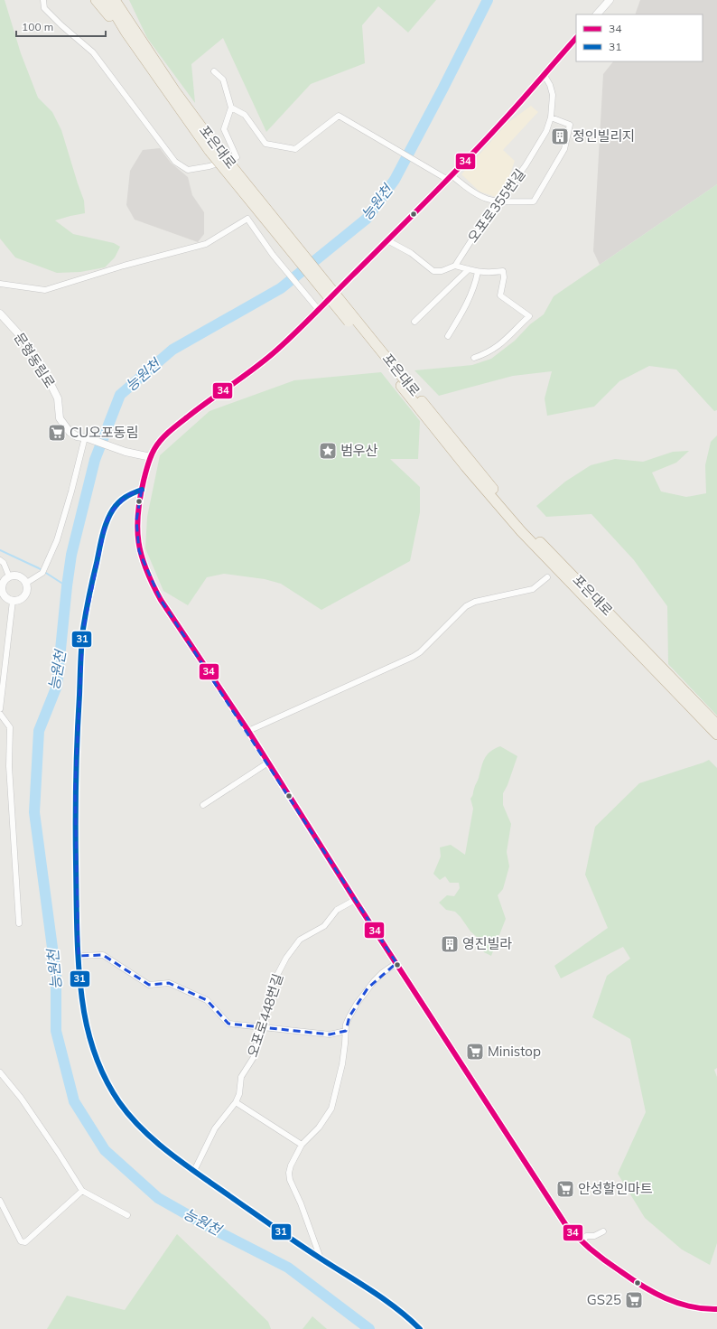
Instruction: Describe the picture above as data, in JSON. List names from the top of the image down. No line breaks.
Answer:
{"streets":{"highway":["포은대로"],"street":["오포로355번길","문형동림로","오포로448번길"]},"water":["능원천"],"places":{"building":["정인빌리지","영진빌라"],"supermarket":["CU오포동림","Ministop","안성할인마트","GS25"],"place":["범우산"]},"lines":["transit line 34","transit line 31"],"legend":["34","31"],"scale_bar":"100 m"}
